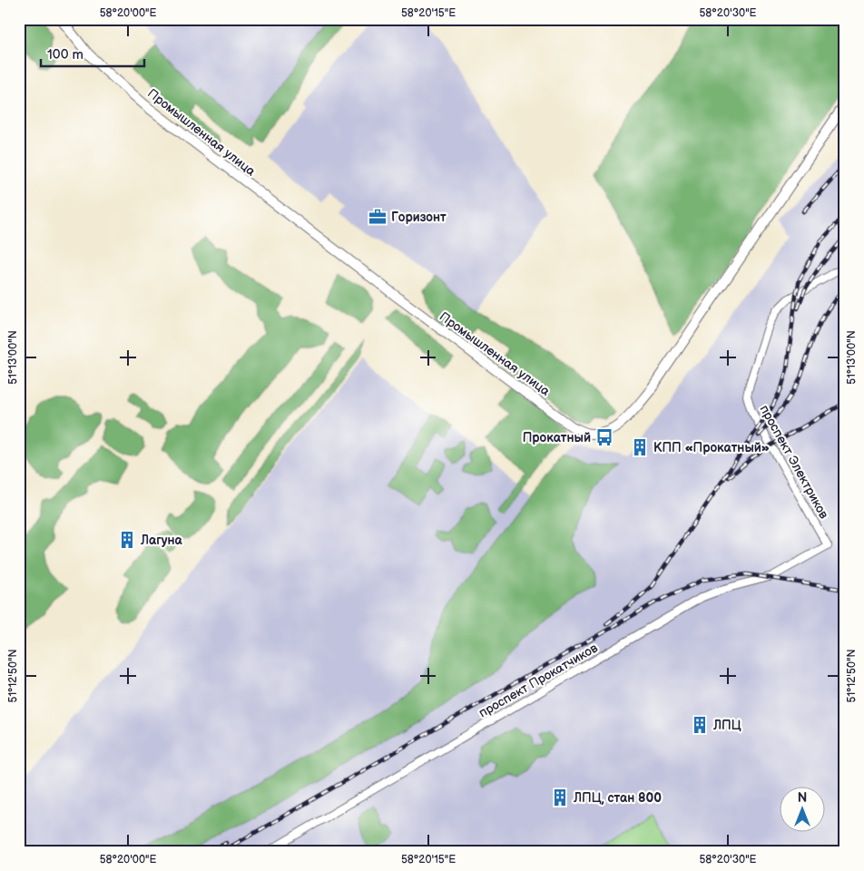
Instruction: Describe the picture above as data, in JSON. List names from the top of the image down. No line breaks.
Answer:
{"streets":{"street":["Промышленная улица","проспект Электриков","проспект Прокатчиков"]},"crossings":[["проспект Электриков","проспект Прокатчиков"]],"places":{"office":["Горизонт"],"bus stop":["Прокатный"],"building":["КПП «Прокатный»","Лагуна","ЛПЦ","ЛПЦ, стан 800"]},"scale_bar":"100 m","north":"top","coordinates":["58°20'00\"E","58°20'15\"E","58°20'30\"E","51°13'00\"N","51°12'50\"N"]}
